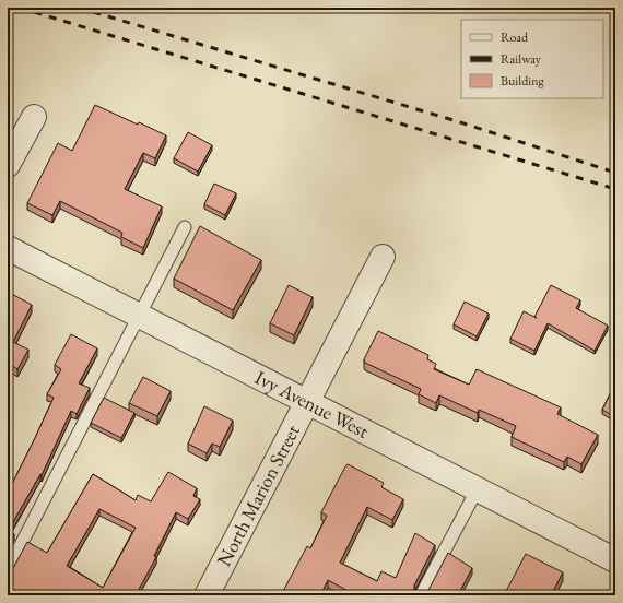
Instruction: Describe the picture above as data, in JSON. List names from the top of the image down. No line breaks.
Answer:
{"streets":{"street":["Ivy Avenue West","North Marion Street"]},"crossings":[["Ivy Avenue West","North Marion Street"]],"legend":["Road","Railway","Building"]}
